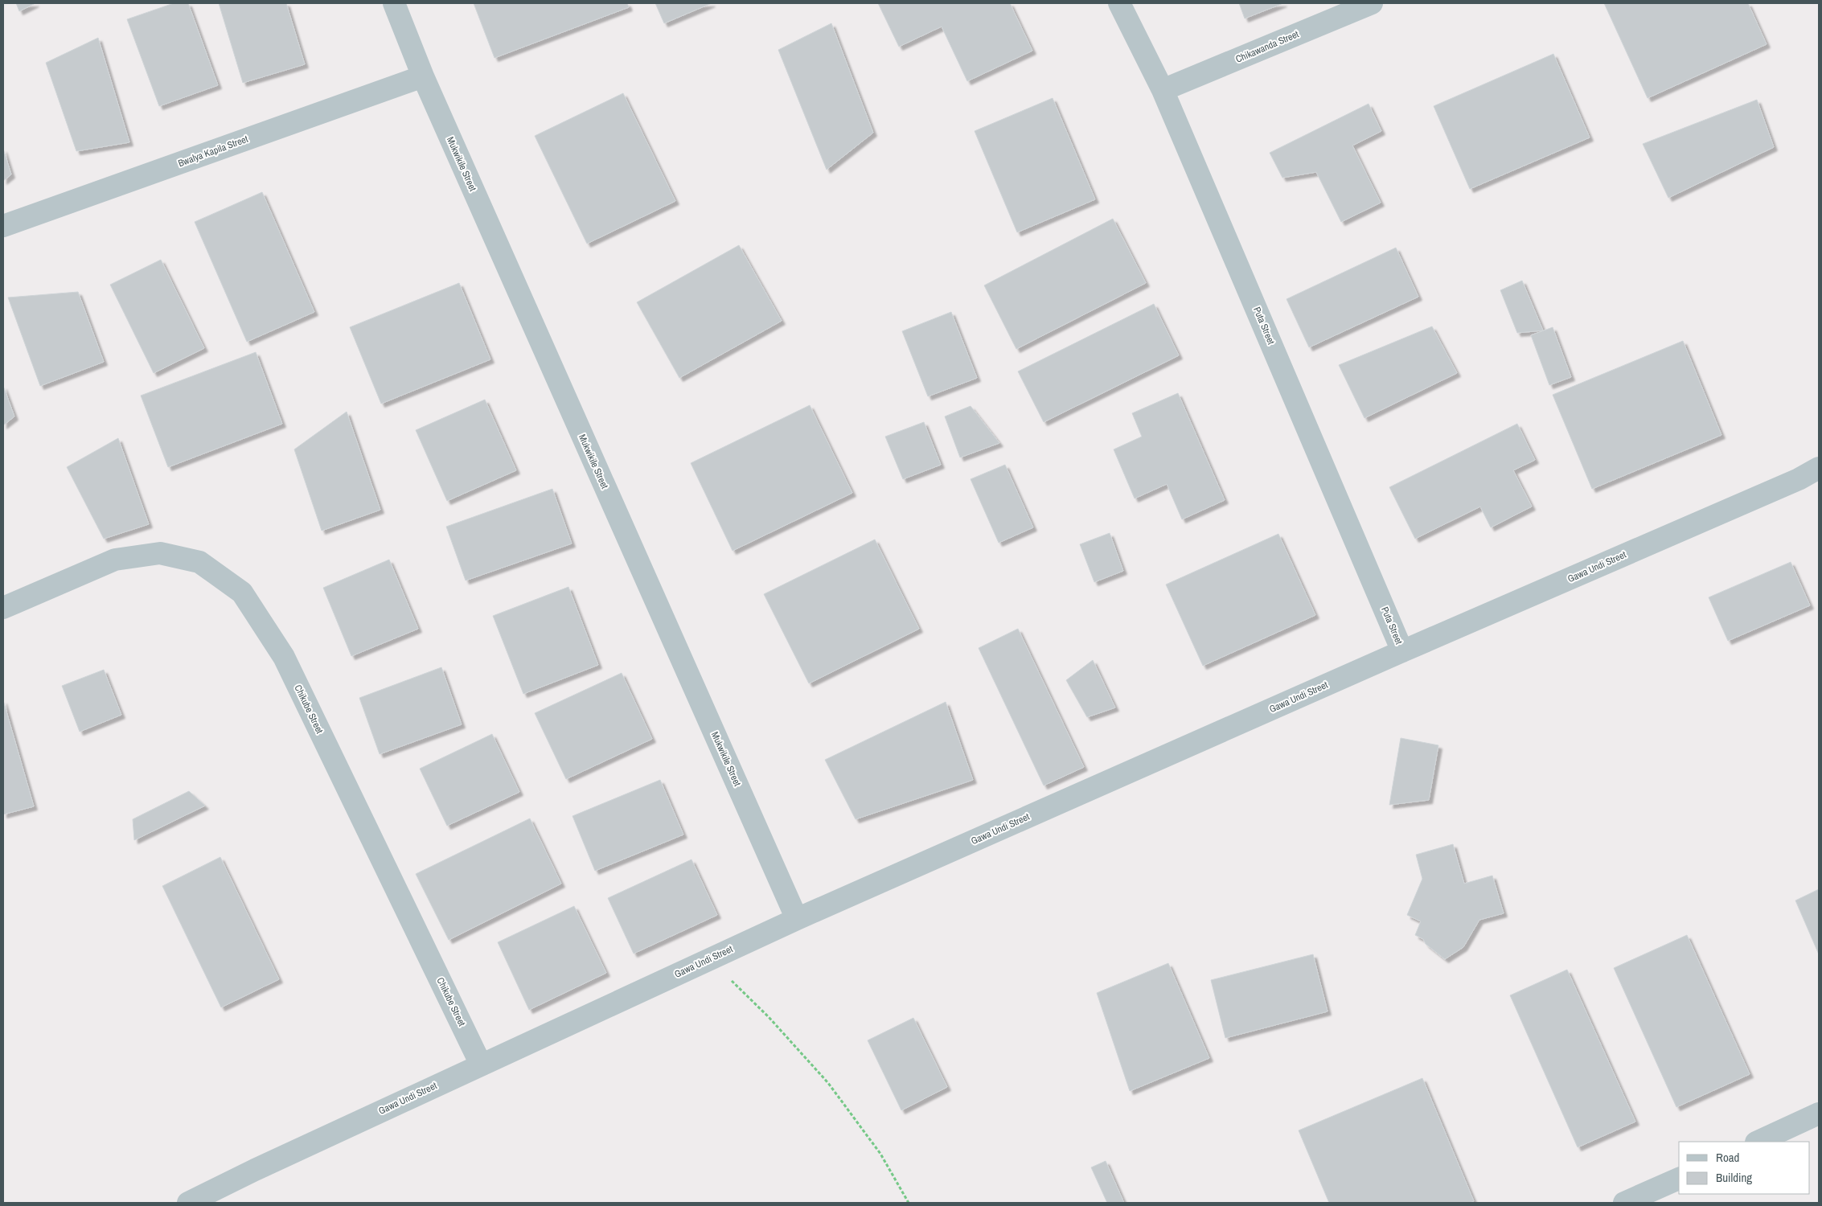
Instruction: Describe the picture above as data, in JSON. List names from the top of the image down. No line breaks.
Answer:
{"streets":{"street":["Chikawanda Street","Bwalya Kapila Street","Mukwikile Street","Puta Street","Gawa Undi Street","Chikube Street"]},"crossings":[["Chikawanda Street","Puta Street"],["Bwalya Kapila Street","Mukwikile Street"],["Mukwikile Street","Gawa Undi Street"],["Puta Street","Gawa Undi Street"],["Gawa Undi Street","Chikube Street"]],"legend":["Road","Building"]}
